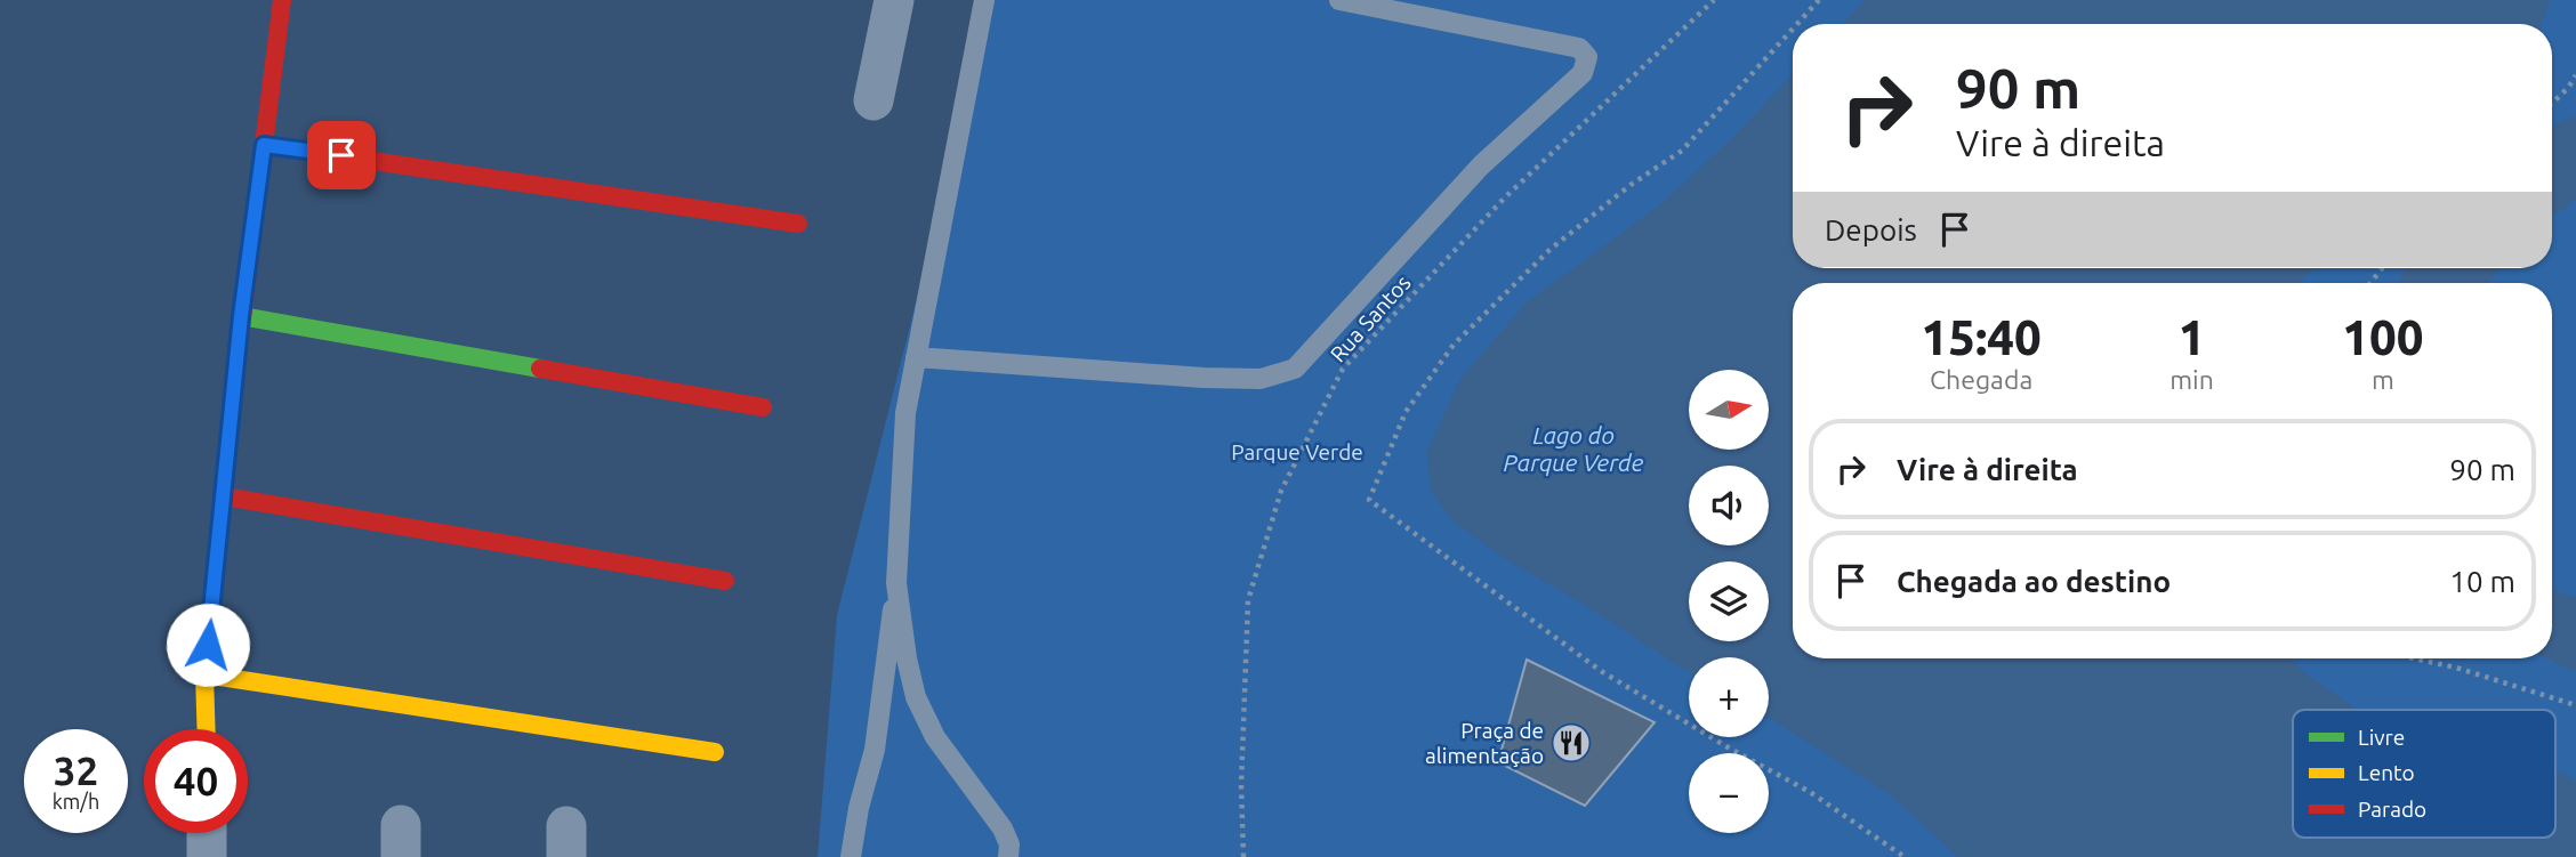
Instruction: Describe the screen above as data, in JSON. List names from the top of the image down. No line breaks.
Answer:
{"streets":{"path":["Rua Santos"]},"water":["Lago do Parque Verde"],"parks":["Parque Verde"],"places":{"restaurant":["Praça de alimentação"]},"legend":["Livre","Lento","Parado"],"north":"right","page":{"turn":["90 m","Vire à direita"],"then":"Depois","eta":["15:40","Chegada","1","min","100","m"],"map_buttons":["+","−"],"list":[{"name":"Vire à direita","value":"90 m"},{"name":"Chegada ao destino","value":"10 m"}],"speed":"32 km/h","limit":"40"}}
